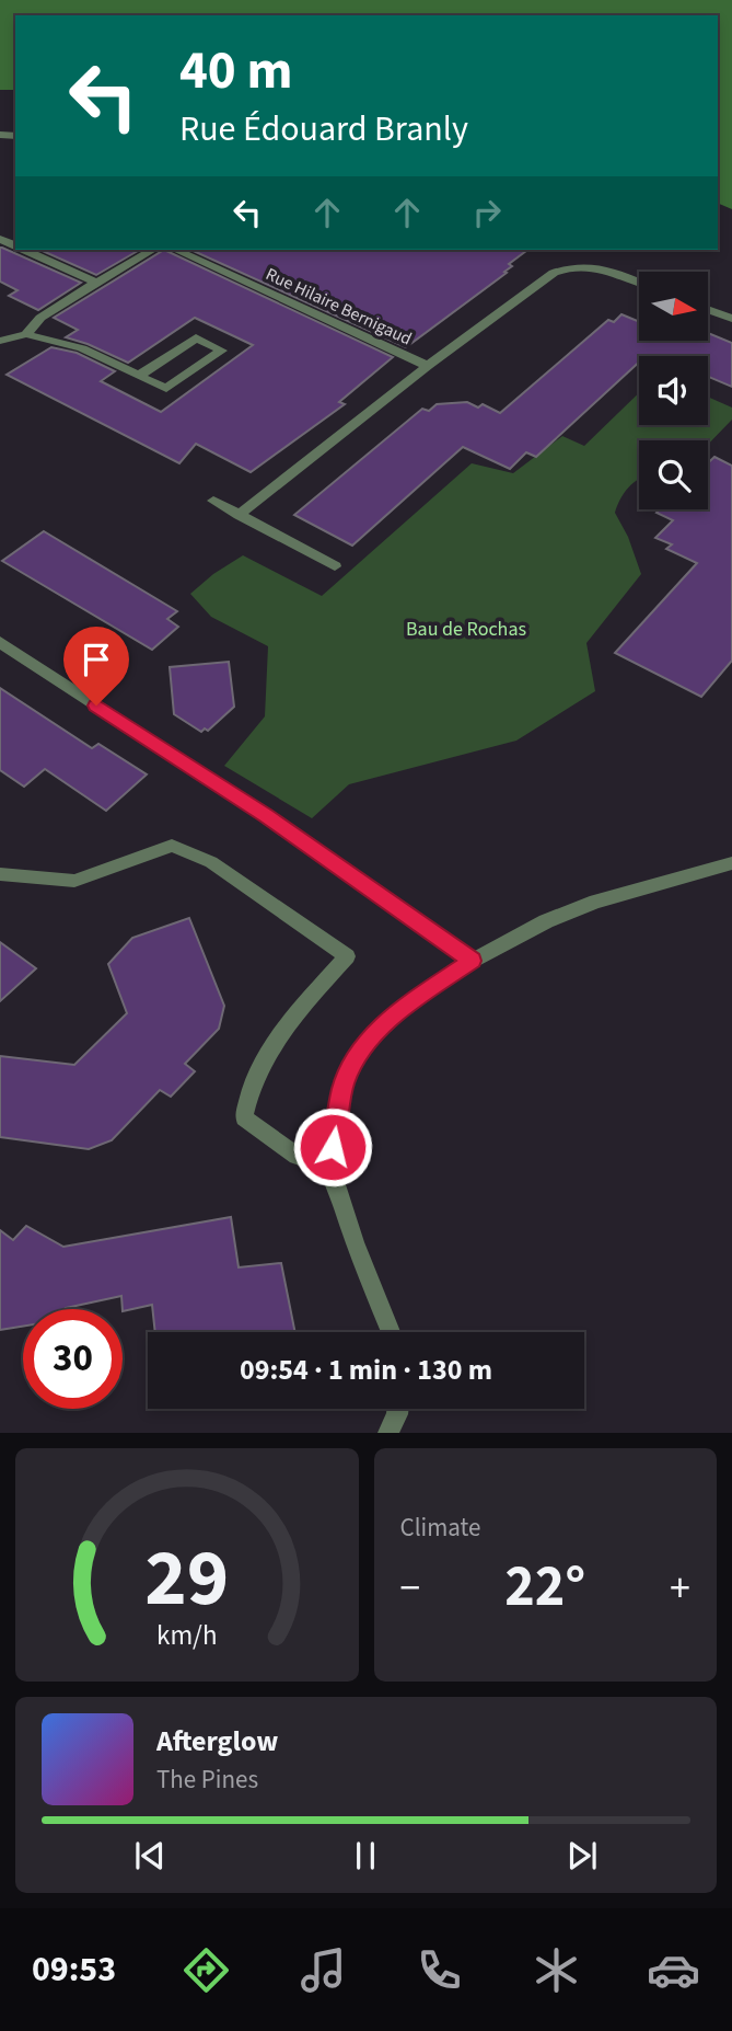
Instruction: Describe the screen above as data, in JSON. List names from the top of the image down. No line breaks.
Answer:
{"streets":{"street":["Rue Hilaire Bernigaud"]},"parks":["Bau de Rochas"],"north":"right","page":{"turn":["40 m","Rue Édouard Branly"],"limit":"30","trip":"09:54 · 1 min · 130 m","tile":"Climate","heat":["−","22°","+"],"song":["Afterglow","The Pines"],"tabs":"09:53","gauge":["29","km/h"]}}
